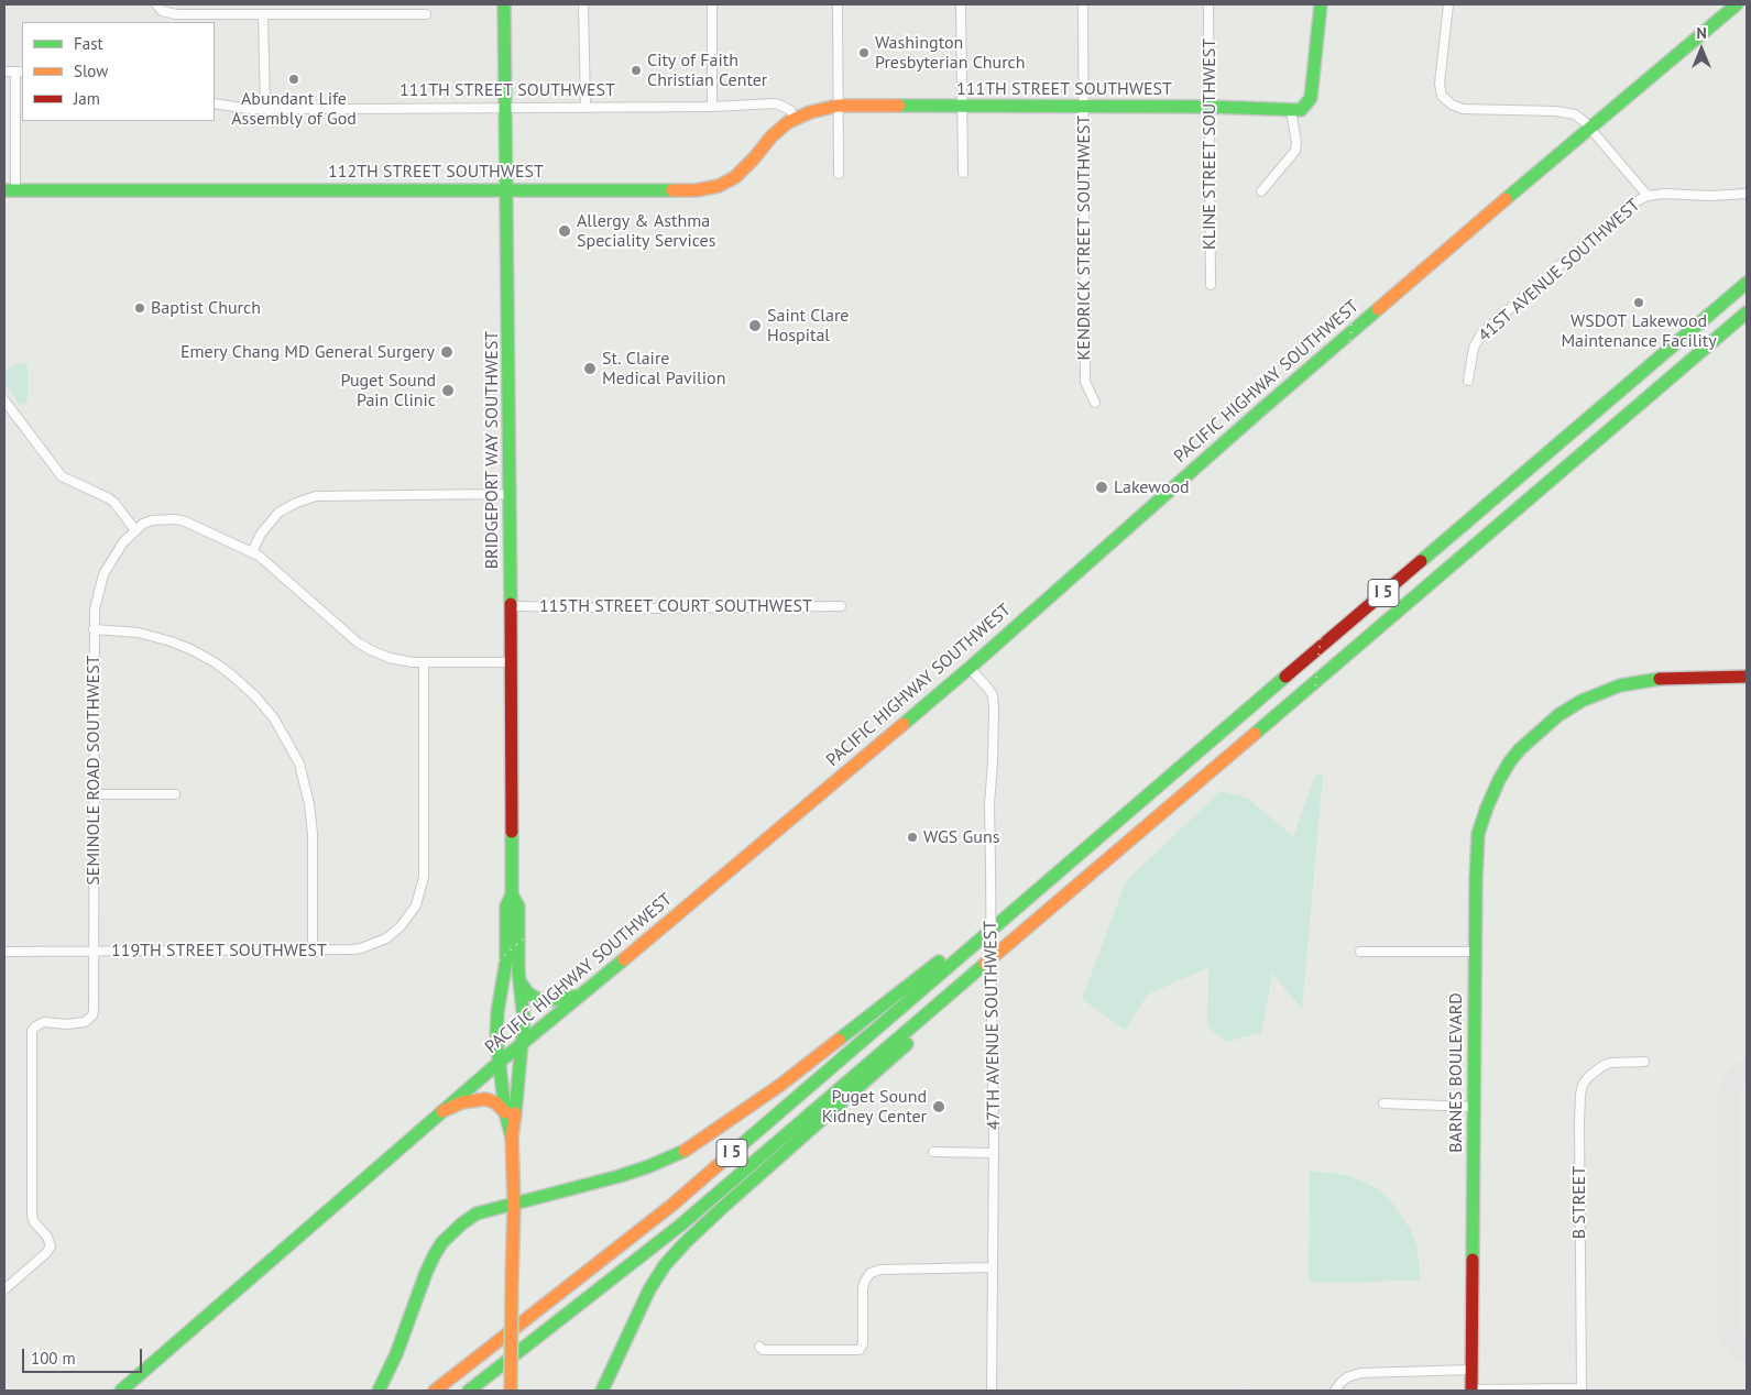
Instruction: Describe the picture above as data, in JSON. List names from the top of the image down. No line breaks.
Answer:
{"streets":{"main road":["111TH STREET SOUTHWEST","112TH STREET SOUTHWEST","PACIFIC HIGHWAY SOUTHWEST","BRIDGEPORT WAY SOUTHWEST","I 5","BARNES BOULEVARD"],"street":["KLINE STREET SOUTHWEST","KENDRICK STREET SOUTHWEST","41ST AVENUE SOUTHWEST","115TH STREET COURT SOUTHWEST","SEMINOLE ROAD SOUTHWEST","119TH STREET SOUTHWEST","47TH AVENUE SOUTHWEST","B STREET"]},"crossings":[["111TH STREET SOUTHWEST","KLINE STREET SOUTHWEST"],["111TH STREET SOUTHWEST","112TH STREET SOUTHWEST"],["111TH STREET SOUTHWEST","KENDRICK STREET SOUTHWEST"],["111TH STREET SOUTHWEST","BRIDGEPORT WAY SOUTHWEST"],["112TH STREET SOUTHWEST","BRIDGEPORT WAY SOUTHWEST"],["PACIFIC HIGHWAY SOUTHWEST","BRIDGEPORT WAY SOUTHWEST"],["PACIFIC HIGHWAY SOUTHWEST","47TH AVENUE SOUTHWEST"],["BRIDGEPORT WAY SOUTHWEST","115TH STREET COURT SOUTHWEST"],["SEMINOLE ROAD SOUTHWEST","119TH STREET SOUTHWEST"]],"places":["Washington Presbyterian Church","City of Faith Christian Center","Abundant Life Assembly of God","Allergy & Asthma Speciality Services","WSDOT Lakewood Maintenance Facility","Baptist Church","Saint Clare Hospital","Emery Chang MD General Surgery","St. Claire Medical Pavilion","Puget Sound Pain Clinic","Lakewood","WGS Guns","Puget Sound Kidney Center"],"legend":["Fast","Slow","Jam"],"scale_bar":"100 m","north":"top"}
